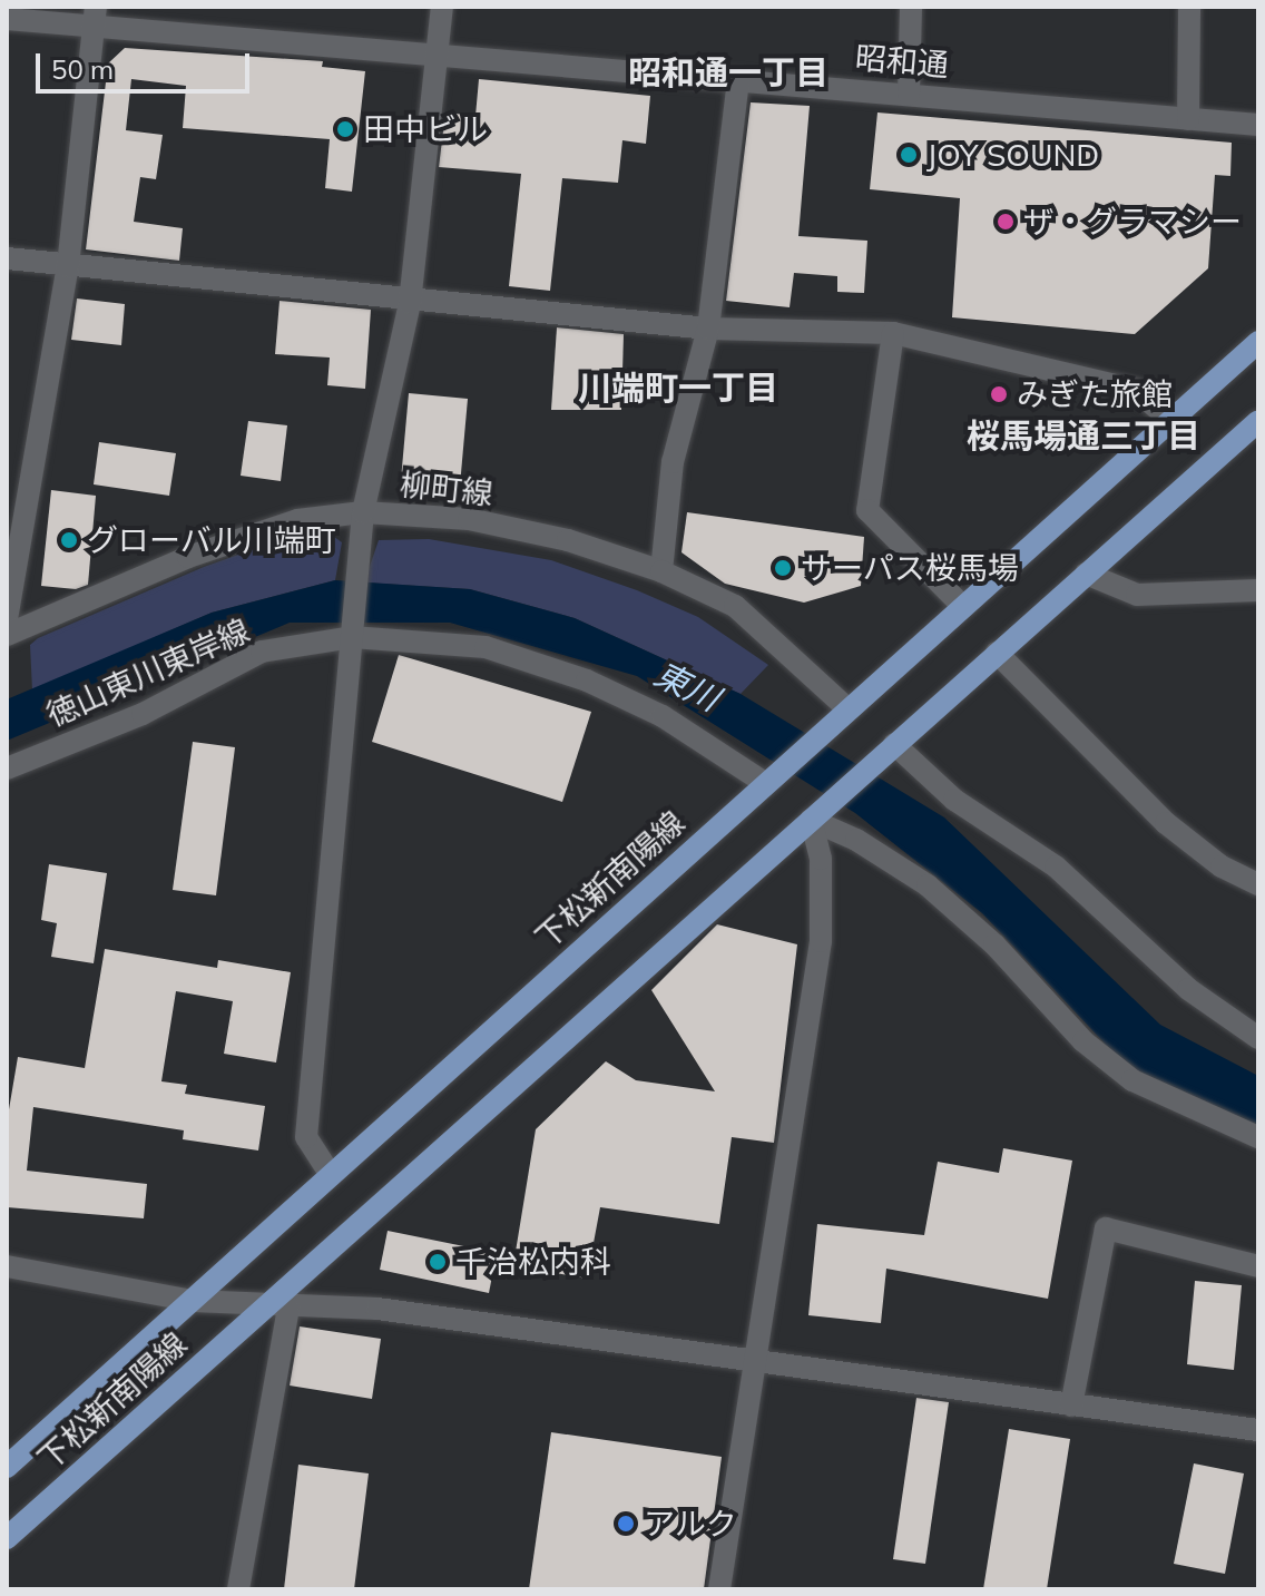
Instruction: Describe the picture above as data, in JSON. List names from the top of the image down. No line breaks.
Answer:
{"streets":{"main road":["下松新南陽線"],"street":["昭和通","柳町線","徳山東川東岸線"]},"crossings":[["柳町線","下松新南陽線"],["徳山東川東岸線","下松新南陽線"]],"districts":["昭和通一丁目","川端町一丁目","桜馬場通三丁目"],"water":["東川"],"places":["田中ビル","JOY SOUND","ザ・グラマシー","みぎた旅館","グローバル川端町","サーパス桜馬場","千治松内科","アルク"],"scale_bar":"50 m"}
